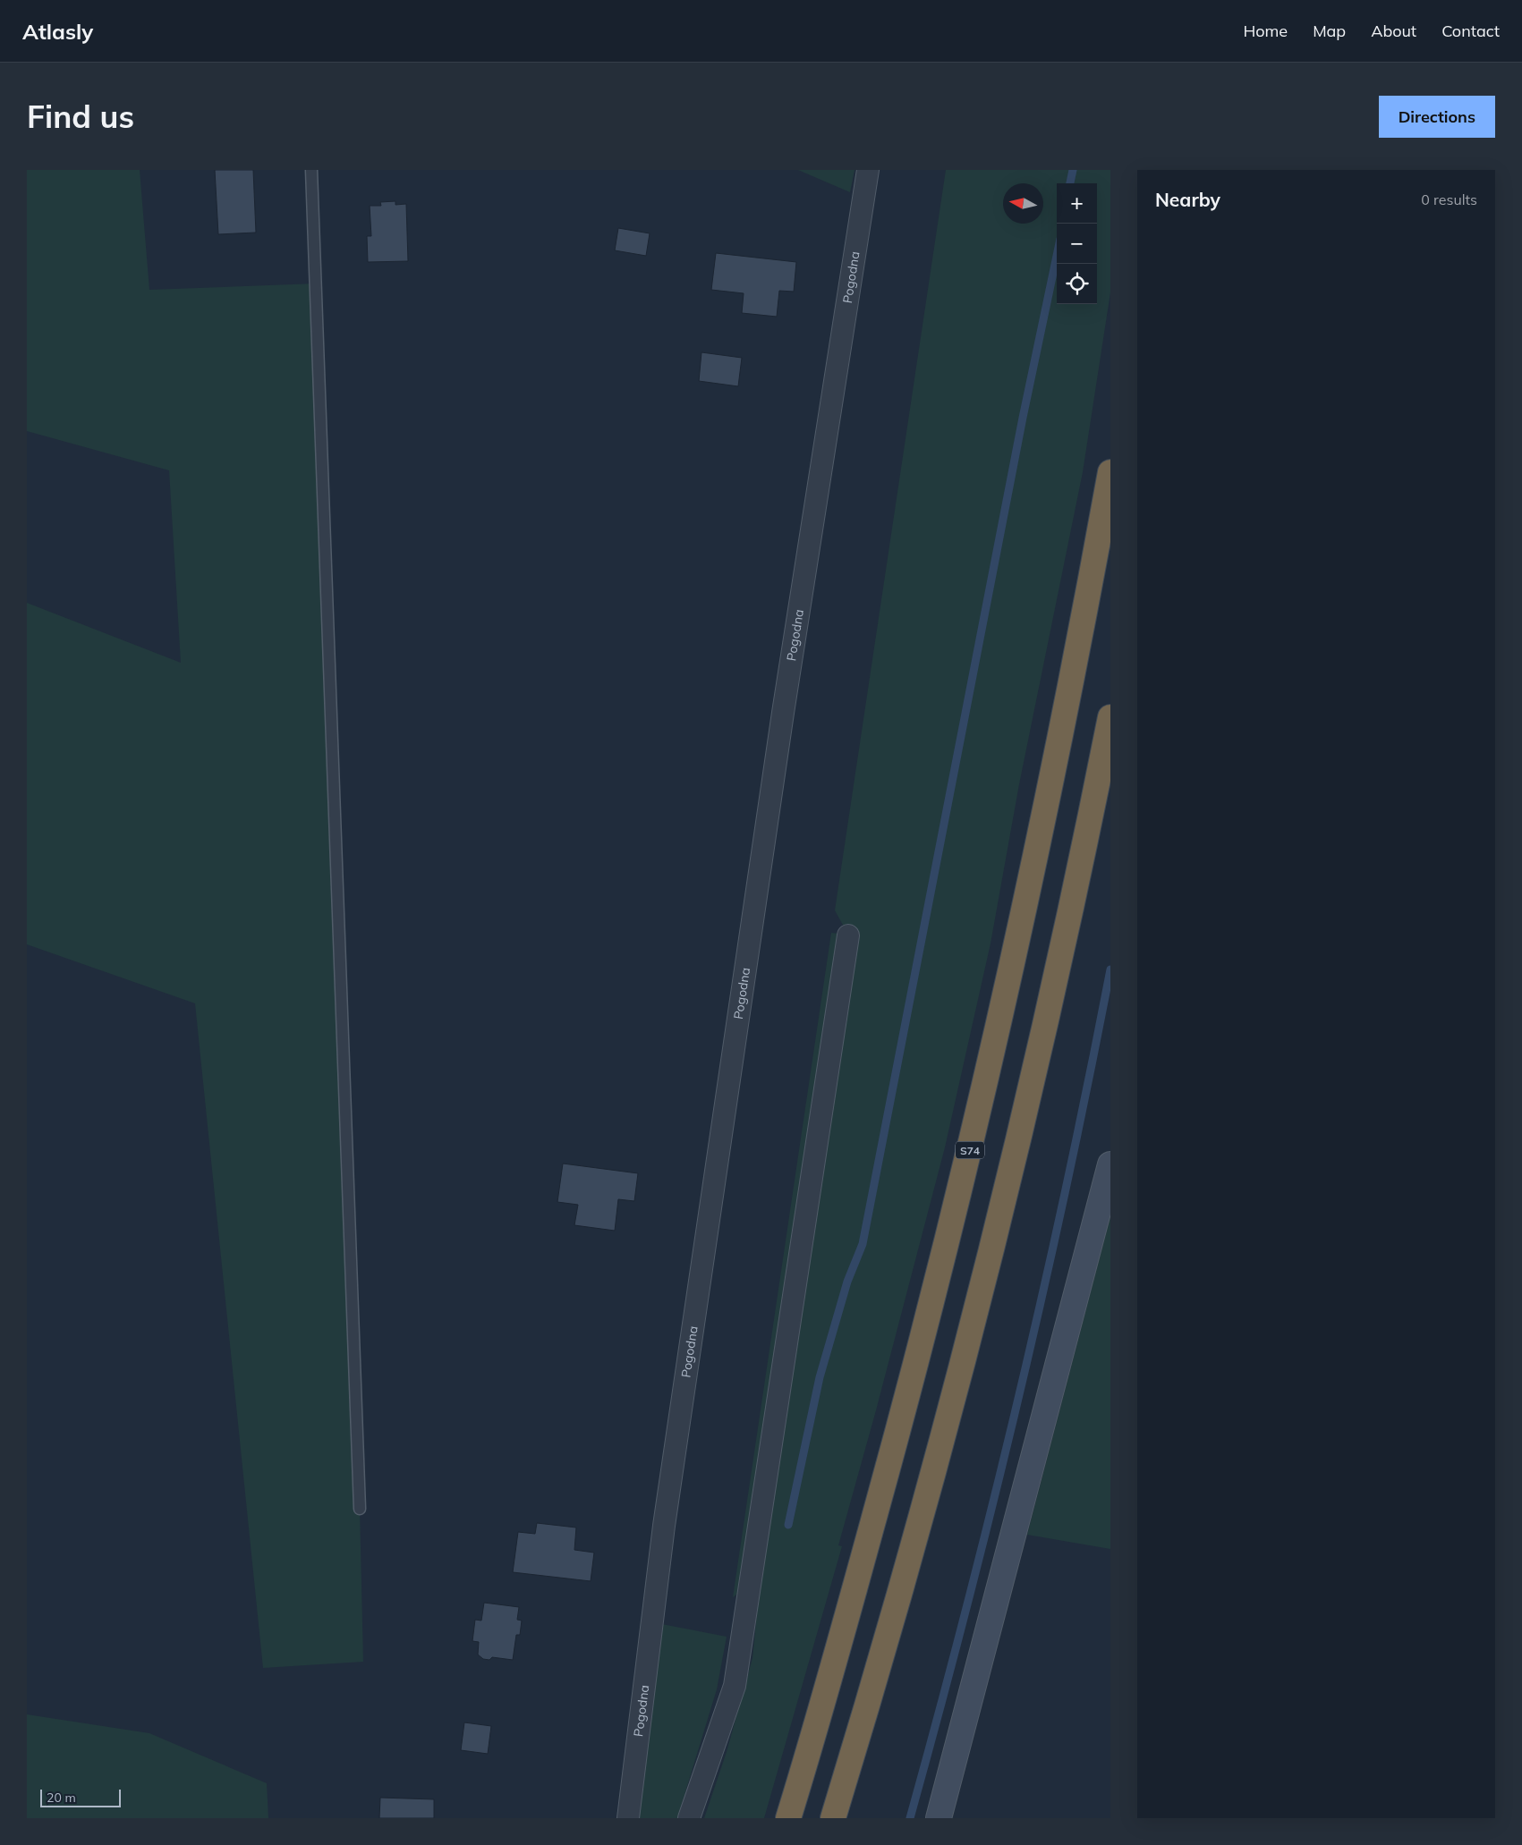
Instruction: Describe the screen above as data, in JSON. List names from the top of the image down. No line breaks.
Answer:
{"streets":{"highway":["S74"],"street":["Pogodna"]},"scale_bar":"20 m","north":"left","page":{"header":"Atlasly","nav":["Home","Map","About","Contact"],"buttons":"Directions","title":"Find us","heading":["Nearby","0 results"],"map_buttons":["+","−"],"scale":"20 m"}}
